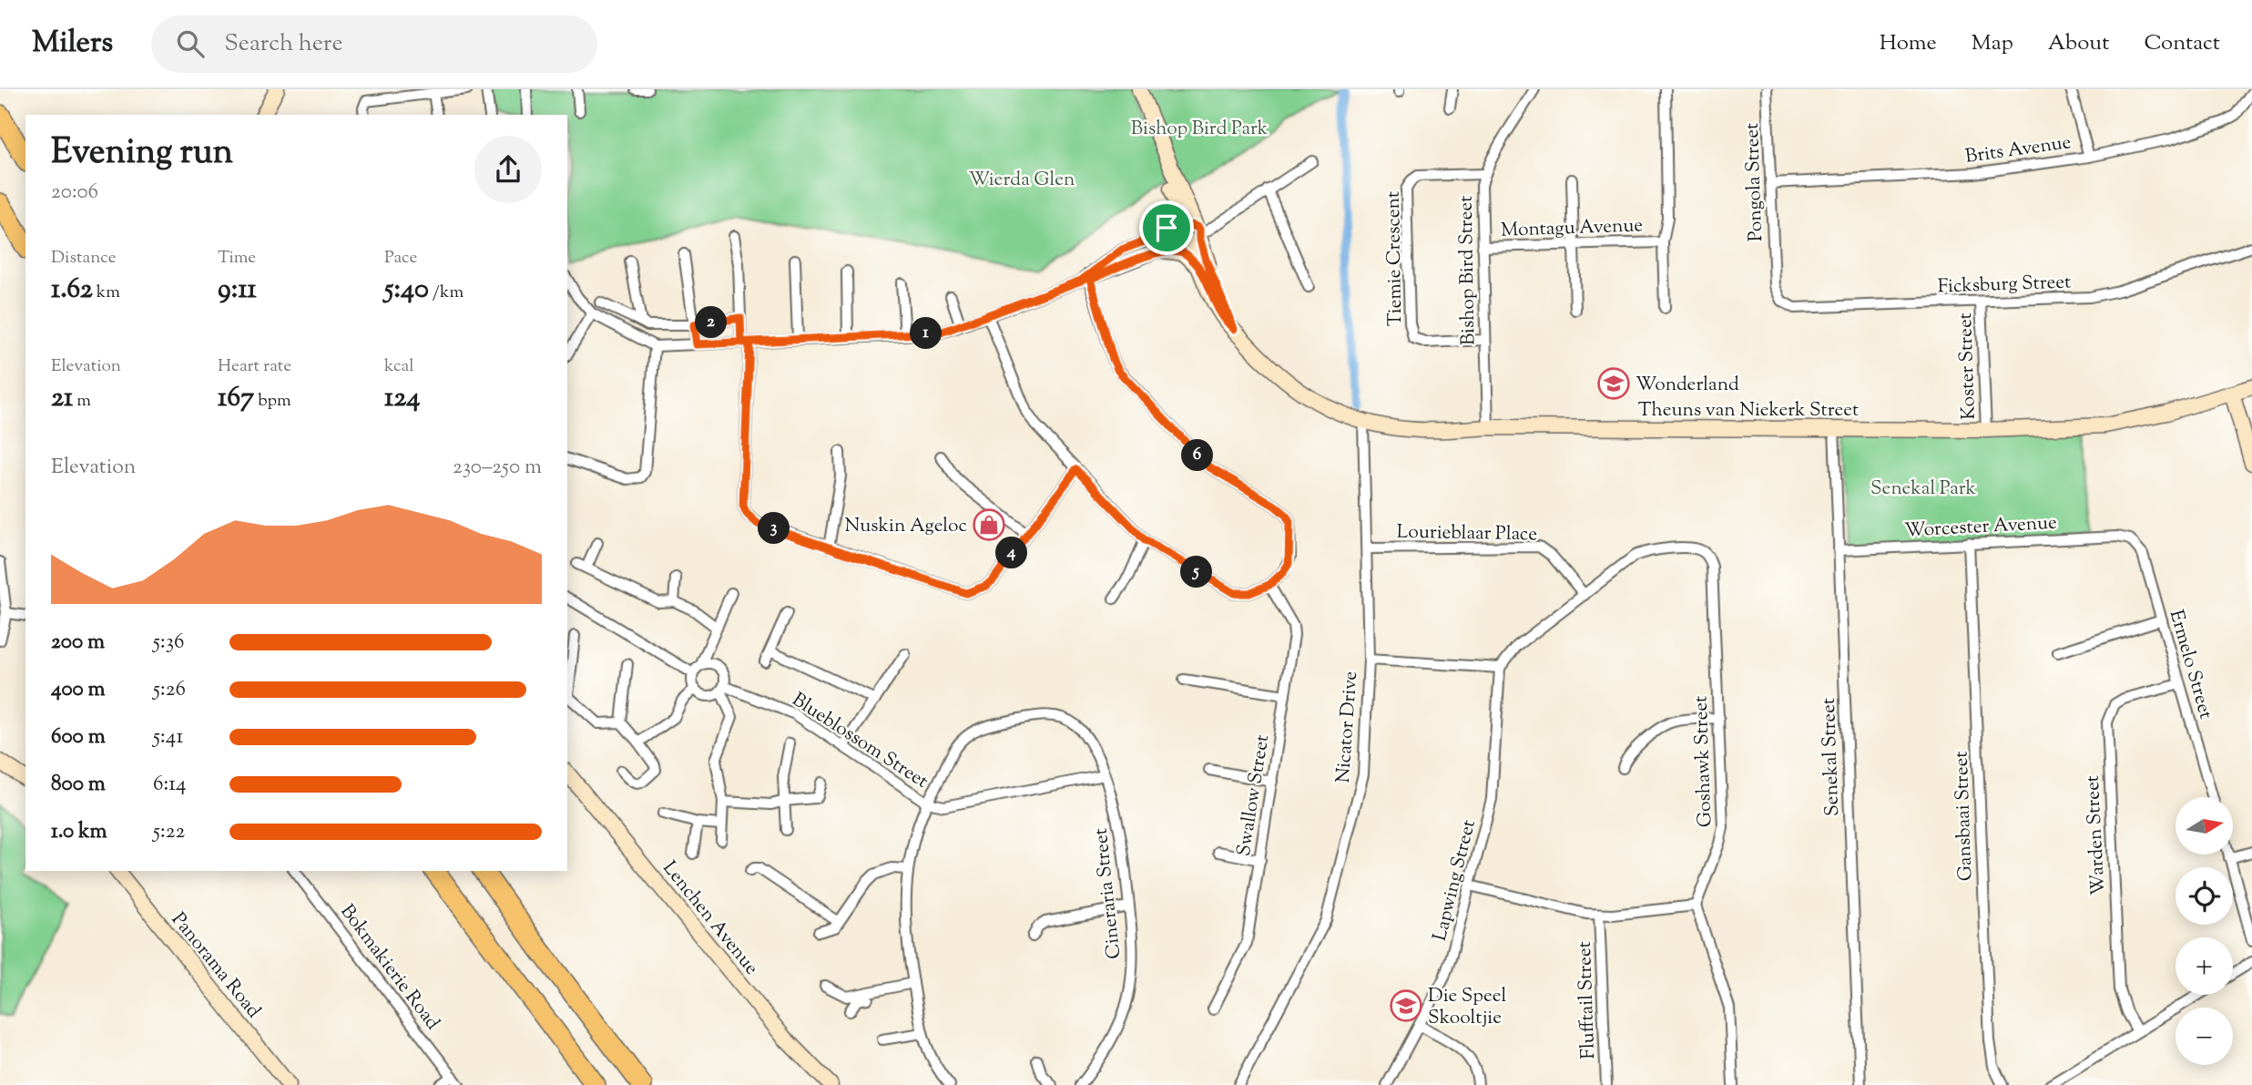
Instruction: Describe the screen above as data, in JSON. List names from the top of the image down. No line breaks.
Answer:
{"streets":{"street":["Brits Avenue","Pongola Street","Montagu Avenue","Tiemie Crescent","Bishop Bird Street","Ficksburg Street","Koster Street","Theuns van Niekerk Street","Worcester Avenue","Lourieblaar Place","Ermelo Street","Nicator Drive","Blueblossom Street","Senekal Street","Goshawk Street","Swallow Street","Gansbaai Street","Warden Street","Lapwing Street","Cineraria Street","Lenchen Avenue","Panorama Road","Bokmakierie Road","Flufftail Street"]},"crossings":[["Brits Avenue","Pongola Street"],["Pongola Street","Ficksburg Street"],["Montagu Avenue","Bishop Bird Street"],["Tiemie Crescent","Bishop Bird Street"],["Bishop Bird Street","Theuns van Niekerk Street"],["Ficksburg Street","Koster Street"],["Koster Street","Theuns van Niekerk Street"],["Theuns van Niekerk Street","Nicator Drive"],["Theuns van Niekerk Street","Senekal Street"],["Worcester Avenue","Ermelo Street"],["Worcester Avenue","Senekal Street"],["Worcester Avenue","Gansbaai Street"],["Lourieblaar Place","Nicator Drive"],["Lourieblaar Place","Goshawk Street"],["Ermelo Street","Warden Street"],["Blueblossom Street","Cineraria Street"]],"parks":["Bishop Bird Park","Wierda Glen","Senekal Park"],"places":{"school or university":["Wonderland","Die Speel Skooltjie"],"shop":["Nuskin Ageloc"]},"north":"right","page":{"header":"Milers","search":"Search here","nav":["Home","Map","About","Contact"],"heading":["Evening run","20:06"],"stats":[["Distance","1.62 km"],["Time","9:11"],["Pace","5:40 /km"],["Elevation","21 m"],["Heart rate","167 bpm"],["kcal","124"]],"pins":["2","1","6","3","4","5"],"chart":["Elevation","230–250 m"],"list":[{"name":"200 m","note":"5:36"},{"name":"400 m","note":"5:26"},{"name":"600 m","note":"5:41"},{"name":"800 m","note":"6:14"},{"name":"1.0 km","note":"5:22"}],"map_buttons":["+","−"]}}
